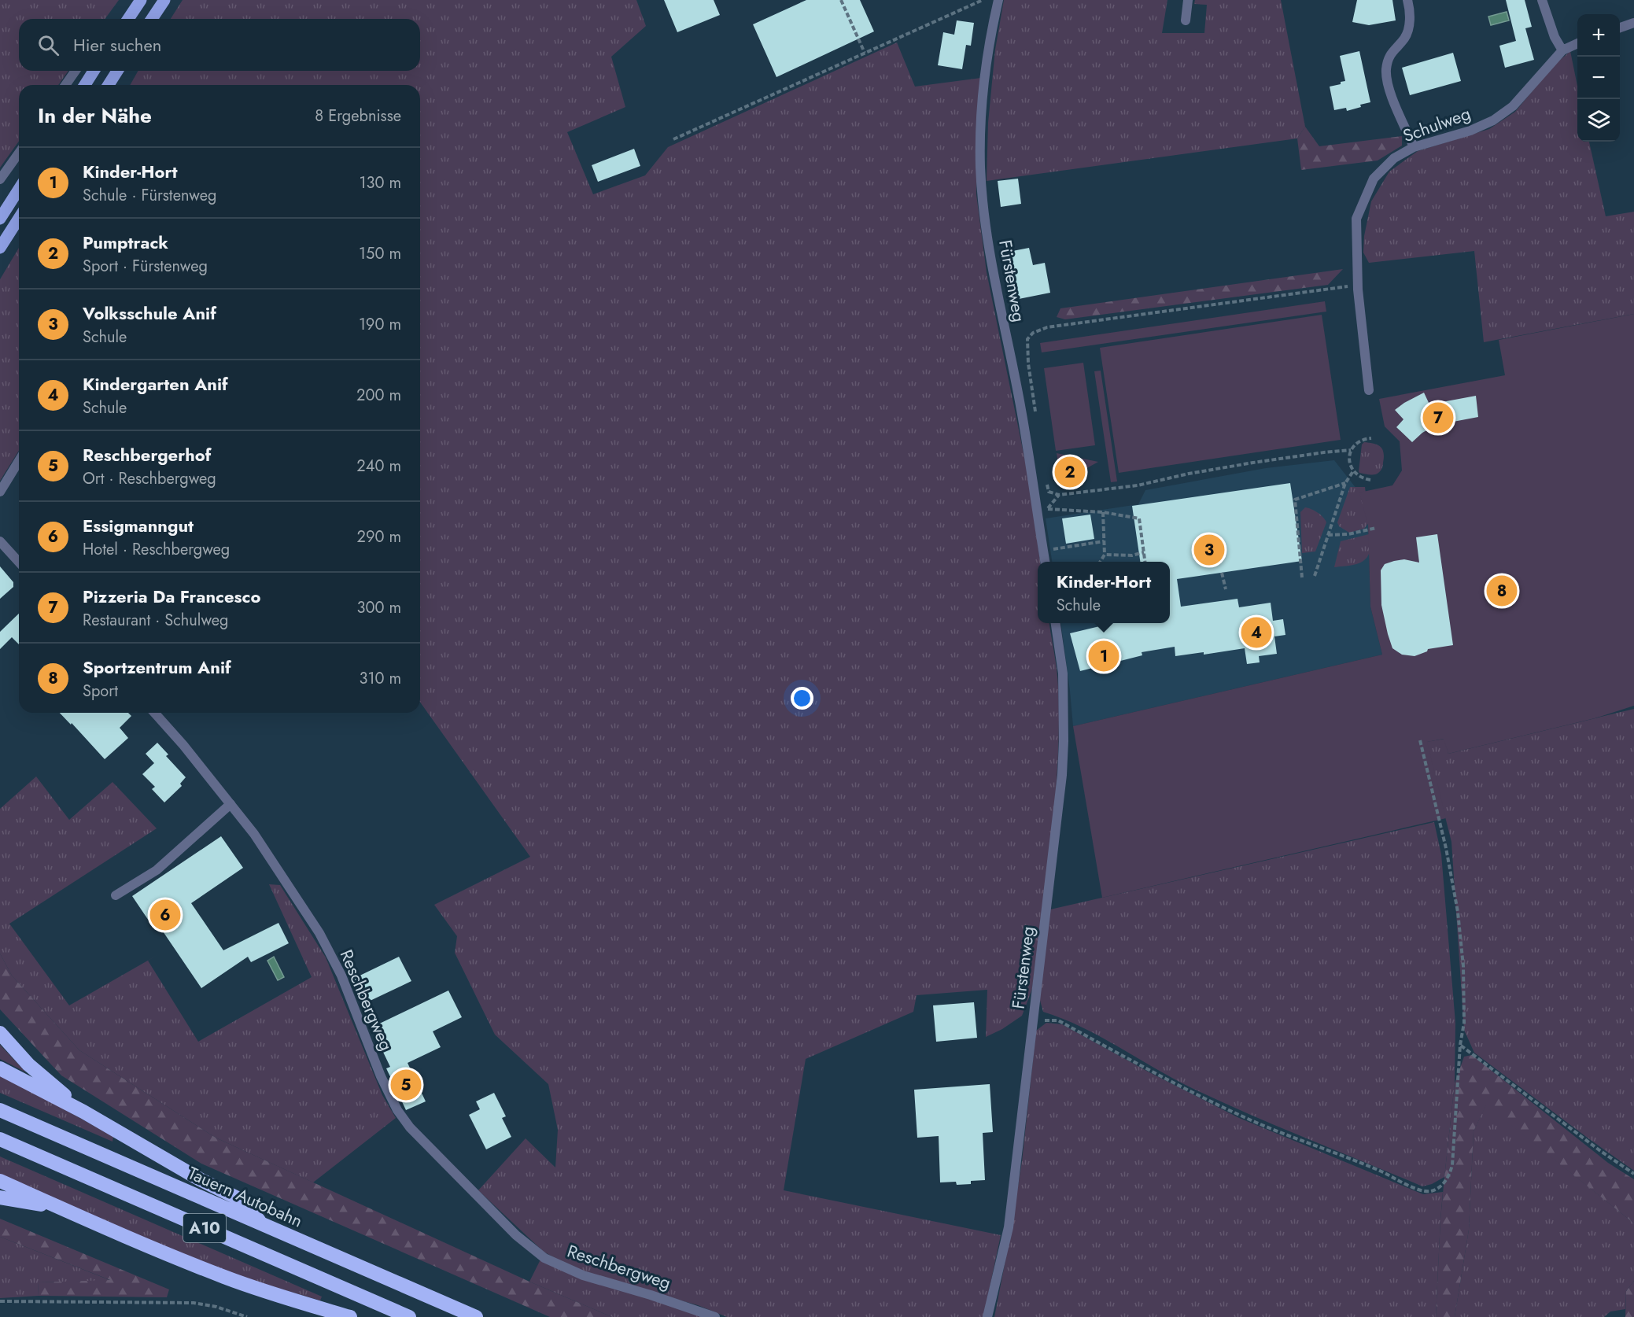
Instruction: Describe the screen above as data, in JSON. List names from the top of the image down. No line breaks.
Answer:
{"streets":{"highway":["Tauern Autobahn","A10"],"street":["Schulweg","Fürstenweg","Reschbergweg"]},"page":{"map_buttons":["+","−"],"search":"Hier suchen","heading":["In der Nähe","8 Ergebnisse"],"list":[{"mark":"1","name":"Kinder-Hort","note":"Schule · Fürstenweg","value":"130 m"},{"mark":"2","name":"Pumptrack","note":"Sport · Fürstenweg","value":"150 m"},{"mark":"3","name":"Volksschule Anif","note":"Schule","value":"190 m"},{"mark":"4","name":"Kindergarten Anif","note":"Schule","value":"200 m"},{"mark":"5","name":"Reschbergerhof","note":"Ort · Reschbergweg","value":"240 m"},{"mark":"6","name":"Essigmanngut","note":"Hotel · Reschbergweg","value":"290 m"},{"mark":"7","name":"Pizzeria Da Francesco","note":"Restaurant · Schulweg","value":"300 m"},{"mark":"8","name":"Sportzentrum Anif","note":"Sport","value":"310 m"}],"pins":["7","2","3","8","4","1","6","5"],"popup":["Kinder-Hort","Schule"]}}
